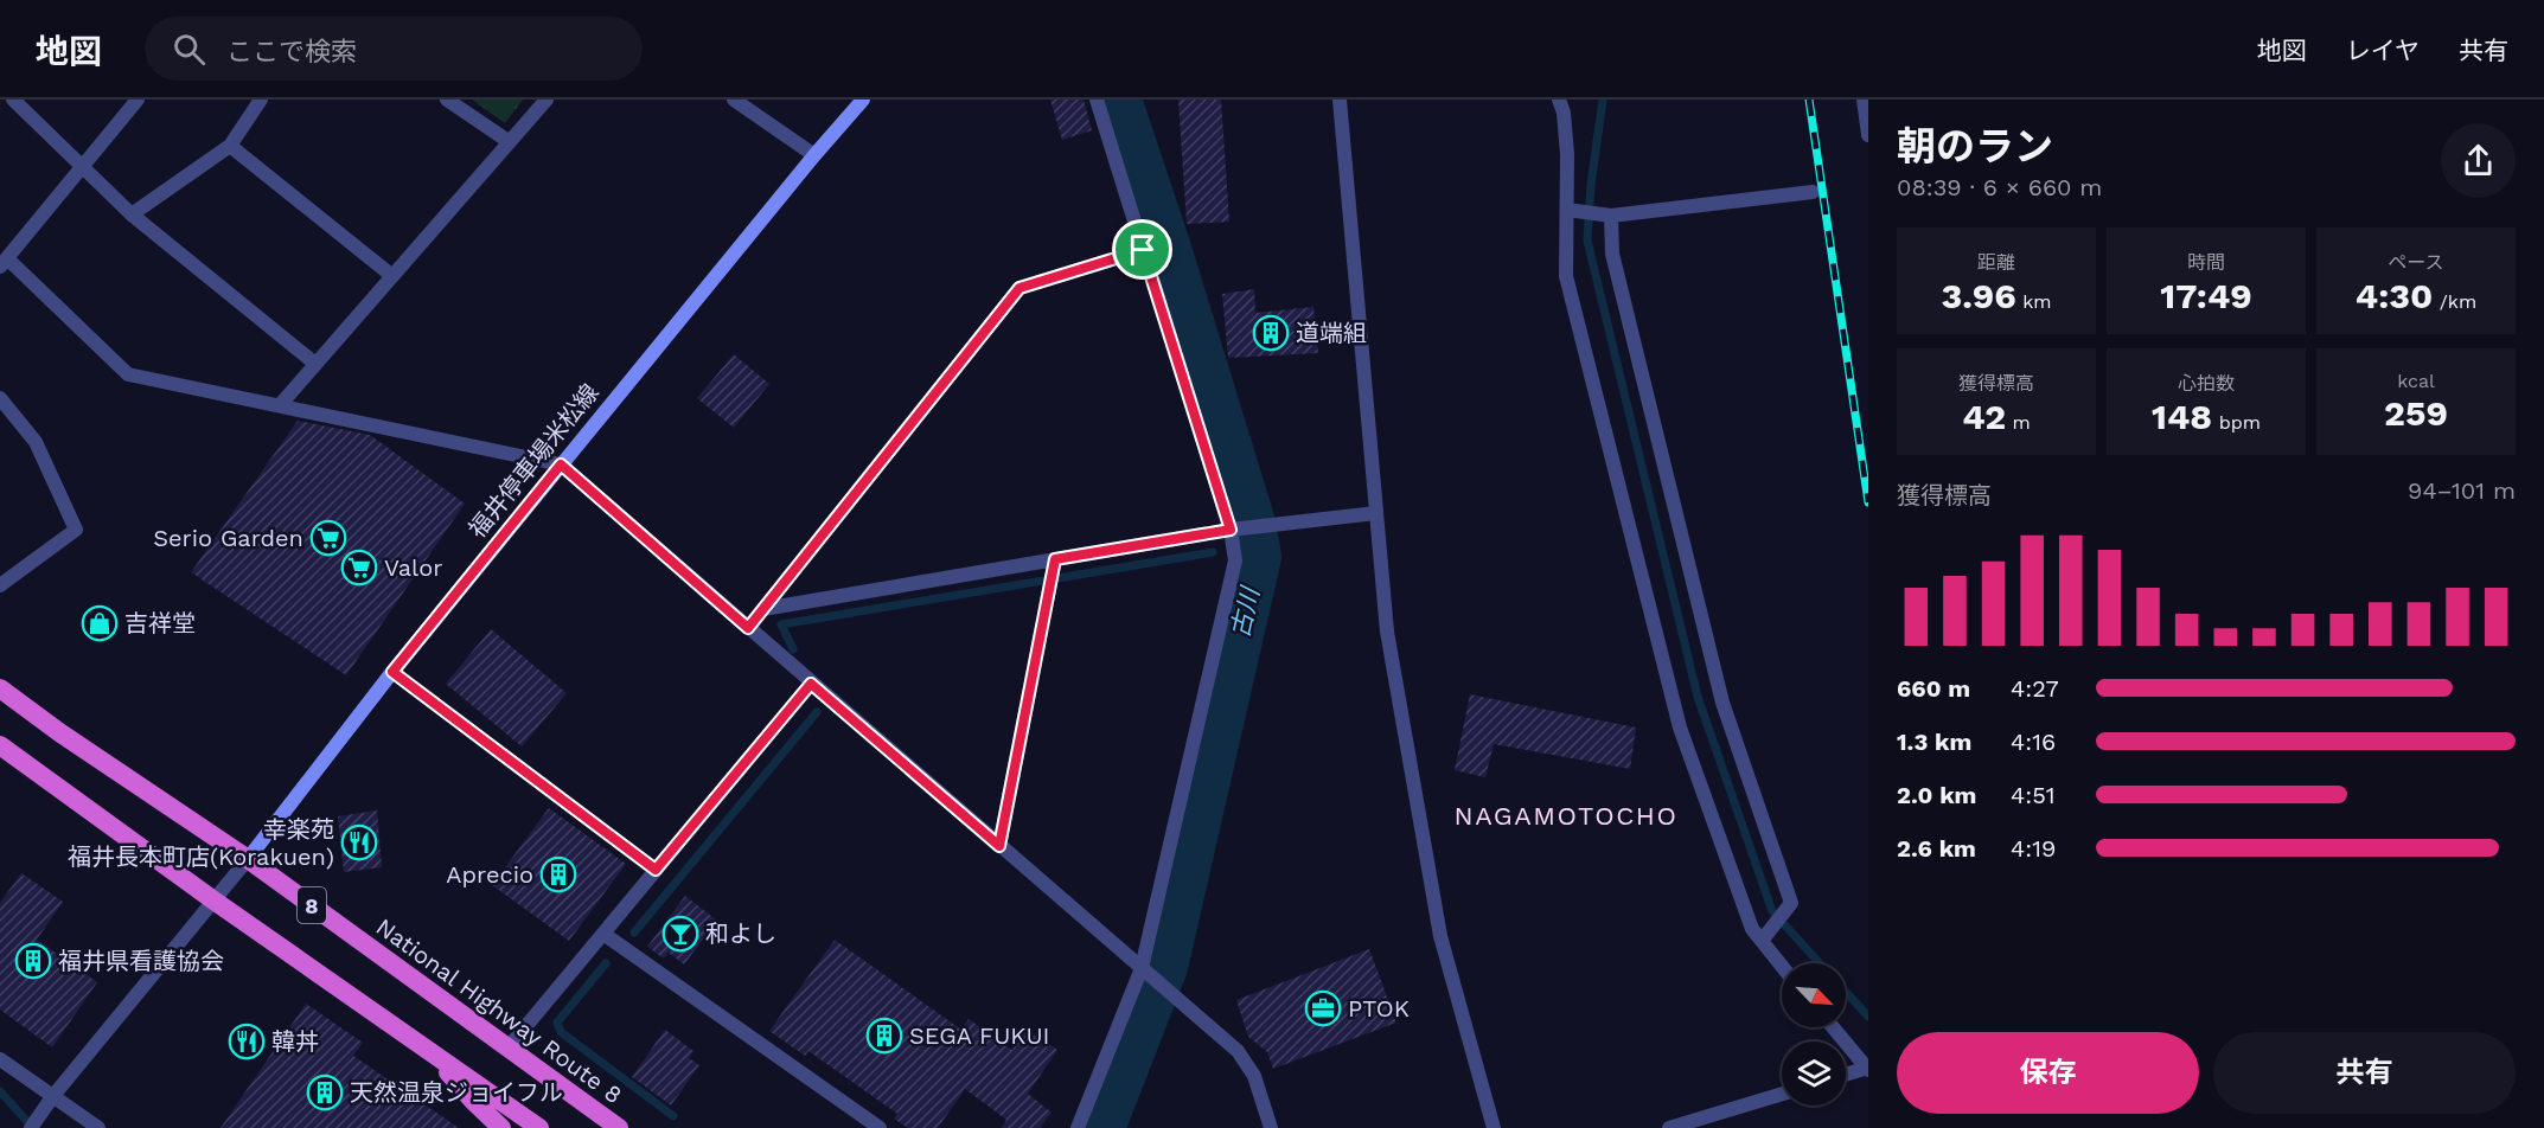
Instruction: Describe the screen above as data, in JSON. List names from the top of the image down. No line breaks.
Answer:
{"streets":{"highway":["8","National Highway Route 8"],"main road":["福井停車場米松線"]},"crossings":[["福井停車場米松線","National Highway Route 8"]],"districts":["NAGAMOTOCHO"],"water":["古川"],"places":{"building":["道端組","Aprecio","福井県看護協会","SEGA FUKUI","天然温泉ジョイフル"],"supermarket":["Serio Garden","Valor"],"shop":["吉祥堂"],"restaurant":["幸楽苑 福井長本町店(Korakuen)","韓丼"],"bar":["和よし"],"office":["PTOK"]},"north":"bottom right","page":{"header":"地図","search":"ここで検索","nav":["地図","レイヤ","共有"],"heading":["朝のラン","08:39 · 6 × 660 m"],"stats":[["距離","3.96 km"],["時間","17:49"],["ペース","4:30 /km"],["獲得標高","42 m"],["心拍数","148 bpm"],["kcal","259"]],"chart":["獲得標高","94–101 m"],"list":[{"name":"660 m","note":"4:27"},{"name":"1.3 km","note":"4:16"},{"name":"2.0 km","note":"4:51"},{"name":"2.6 km","note":"4:19"}],"buttons":["保存","共有"]}}
